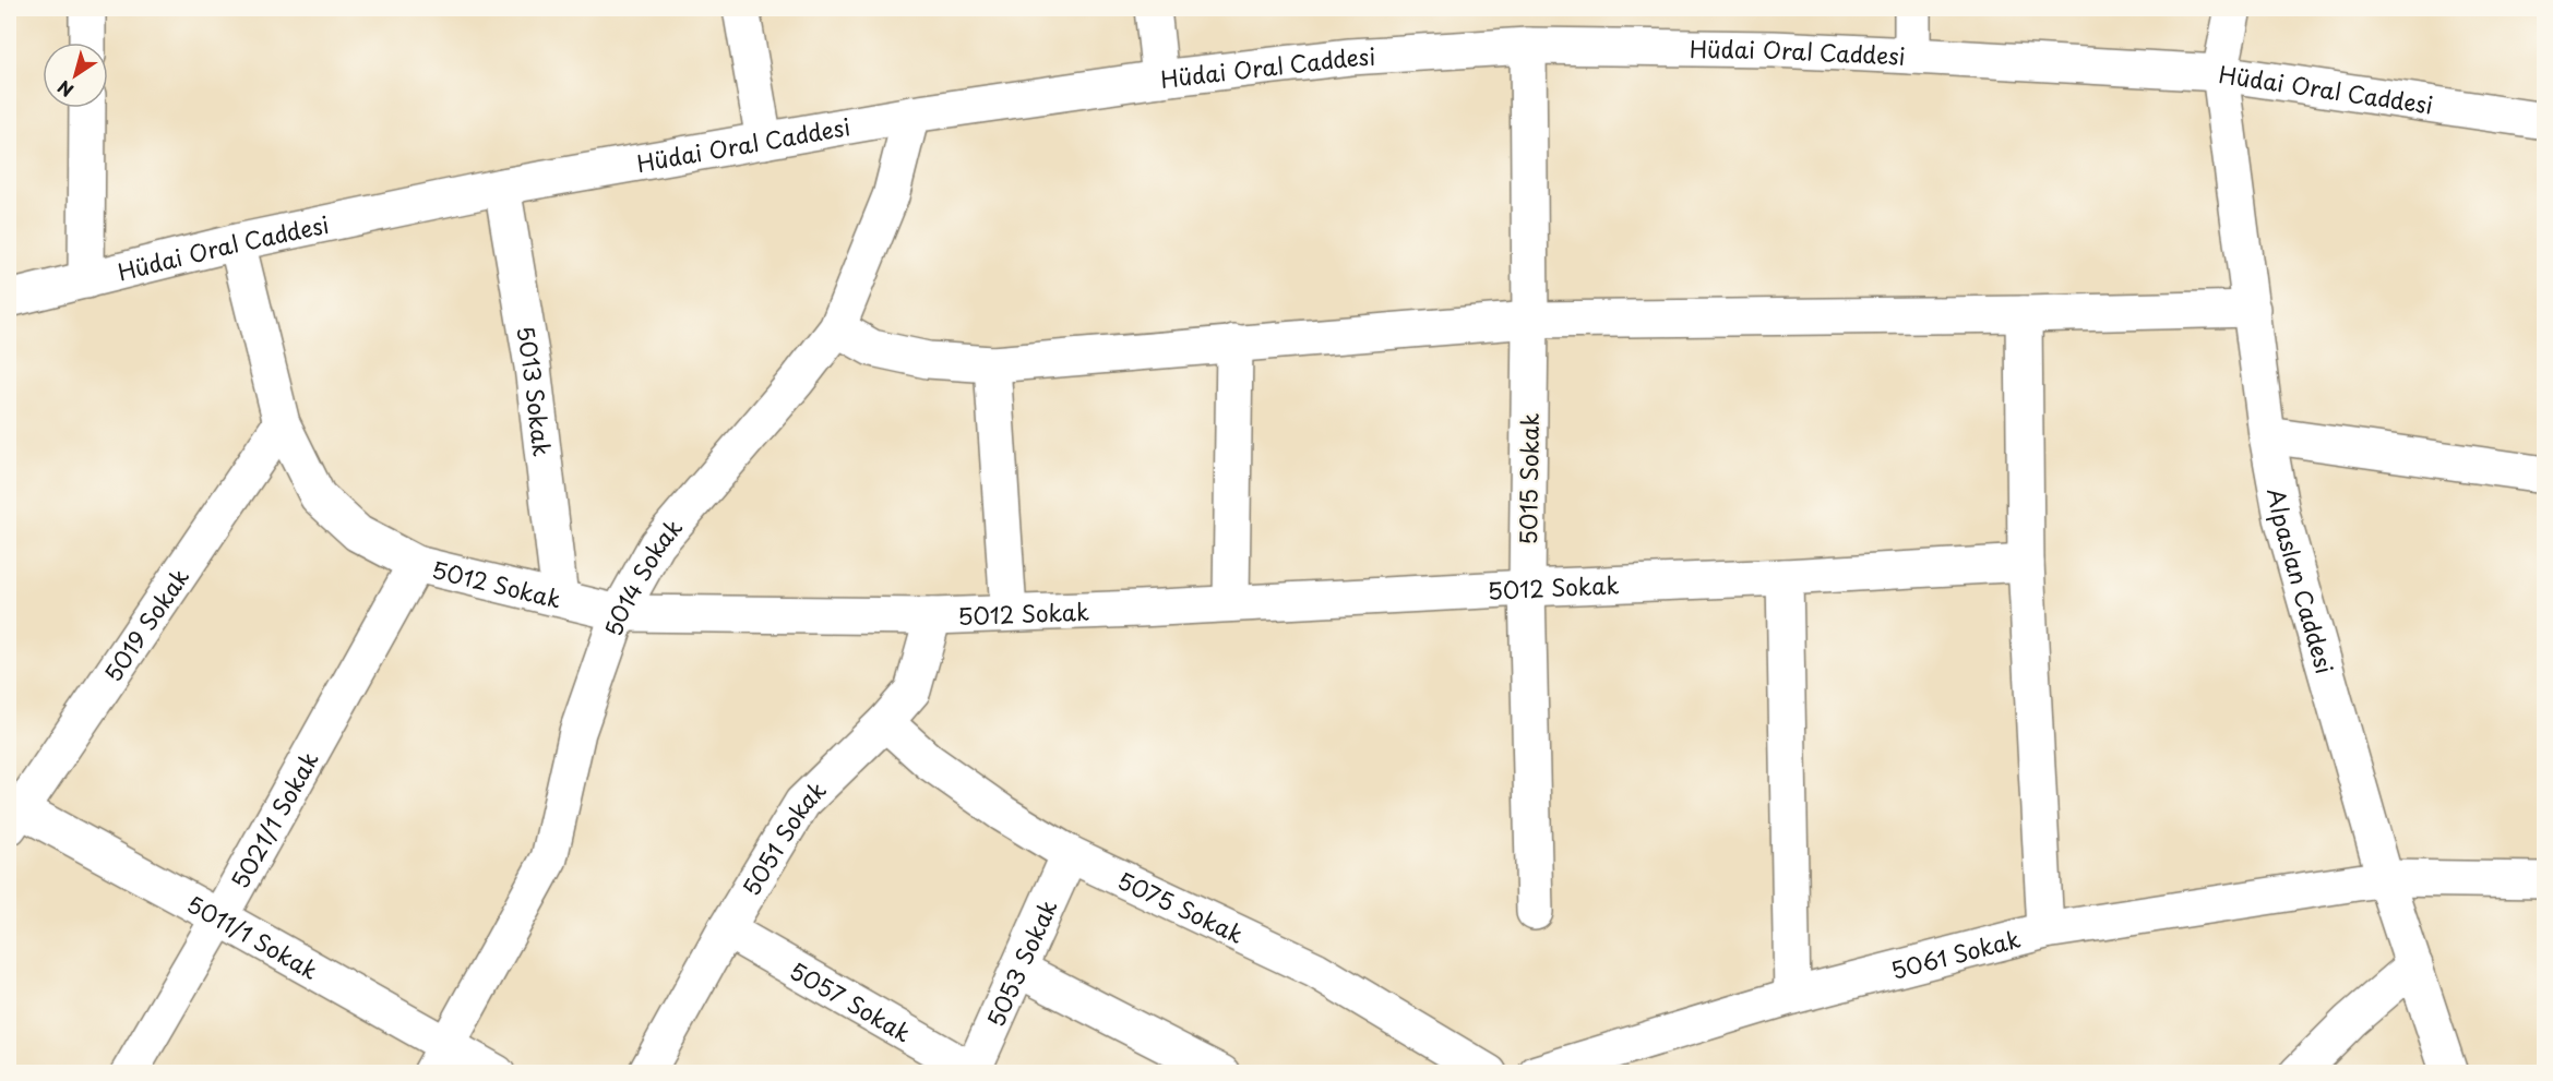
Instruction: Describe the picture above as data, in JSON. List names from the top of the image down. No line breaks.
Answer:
{"streets":{"street":["Hüdai Oral Caddesi","5013 Sokak","5015 Sokak","5014 Sokak","Alpaslan Caddesi","5012 Sokak","5019 Sokak","5021/1 Sokak","5051 Sokak","5075 Sokak","5011/1 Sokak","5061 Sokak","5053 Sokak","5057 Sokak"]},"crossings":[["Hüdai Oral Caddesi","5013 Sokak"],["Hüdai Oral Caddesi","5015 Sokak"],["Hüdai Oral Caddesi","5014 Sokak"],["Hüdai Oral Caddesi","Alpaslan Caddesi"],["Hüdai Oral Caddesi","5012 Sokak"],["5013 Sokak","5012 Sokak"],["5015 Sokak","5012 Sokak"],["5014 Sokak","5012 Sokak"],["5014 Sokak","5011/1 Sokak"],["Alpaslan Caddesi","5061 Sokak"],["5012 Sokak","5019 Sokak"],["5012 Sokak","5021/1 Sokak"],["5012 Sokak","5051 Sokak"],["5019 Sokak","5011/1 Sokak"],["5021/1 Sokak","5011/1 Sokak"],["5051 Sokak","5075 Sokak"],["5051 Sokak","5057 Sokak"],["5075 Sokak","5053 Sokak"],["5053 Sokak","5057 Sokak"]],"north":"bottom left"}
